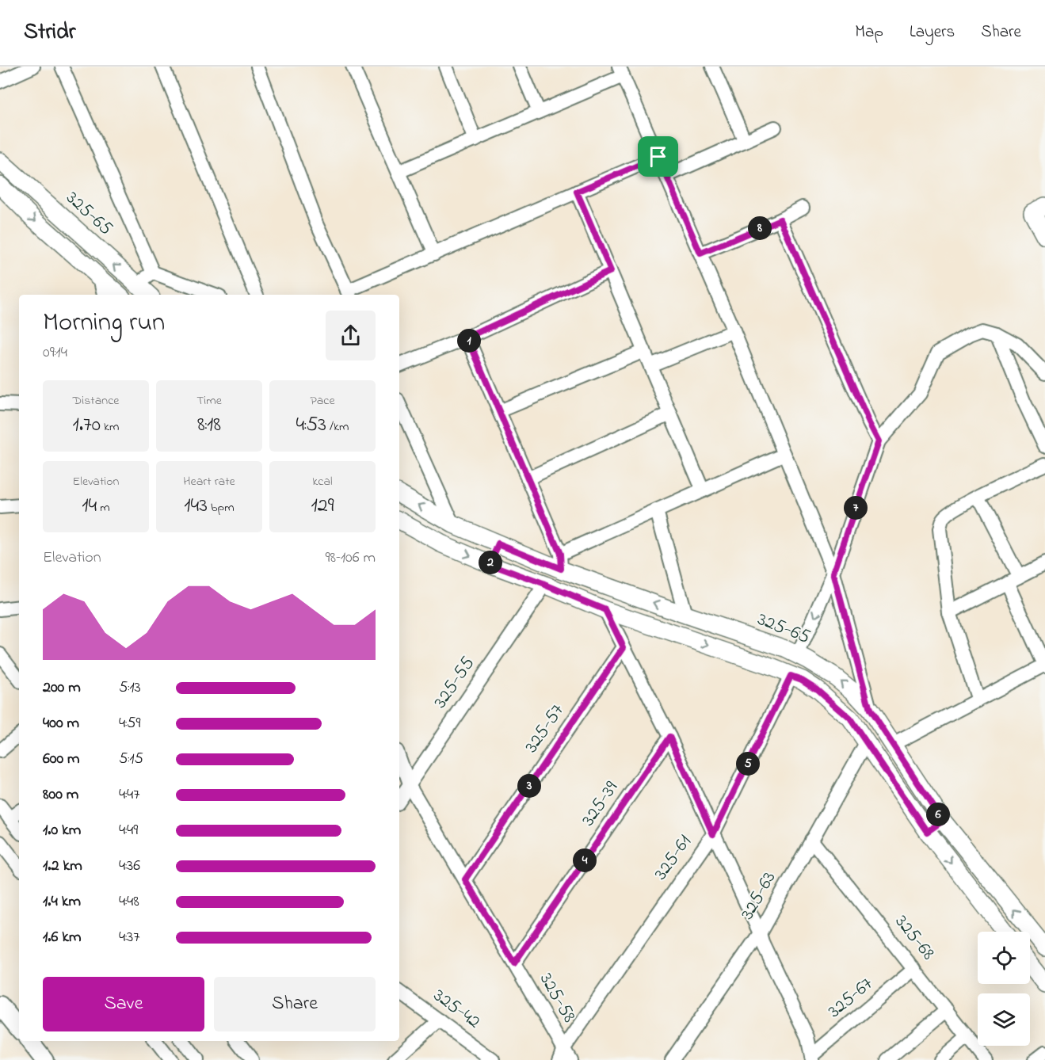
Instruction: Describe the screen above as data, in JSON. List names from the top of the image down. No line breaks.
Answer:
{"streets":{"street":["325-65","325-55","325-57","325-39","325-61","325-63","325-68","325-58","325-67","325-42"]},"crossings":[["325-65","325-55"],["325-65","325-61"],["325-65","325-63"],["325-55","325-58"],["325-57","325-58"],["325-39","325-58"],["325-61","325-58"],["325-63","325-68"],["325-68","325-67"]],"page":{"header":"Stridr","nav":["Map","Layers","Share"],"pins":["8","1","7","2","5","3","6","4"],"heading":["Morning run","09:14"],"stats":[["Distance","1.70 km"],["Time","8:18"],["Pace","4:53 /km"],["Elevation","14 m"],["Heart rate","143 bpm"],["kcal","129"]],"chart":["Elevation","98–106 m"],"list":[{"name":"200 m","note":"5:13"},{"name":"400 m","note":"4:59"},{"name":"600 m","note":"5:15"},{"name":"800 m","note":"4:47"},{"name":"1.0 km","note":"4:49"},{"name":"1.2 km","note":"4:36"},{"name":"1.4 km","note":"4:48"},{"name":"1.6 km","note":"4:37"}],"buttons":["Save","Share"]}}
